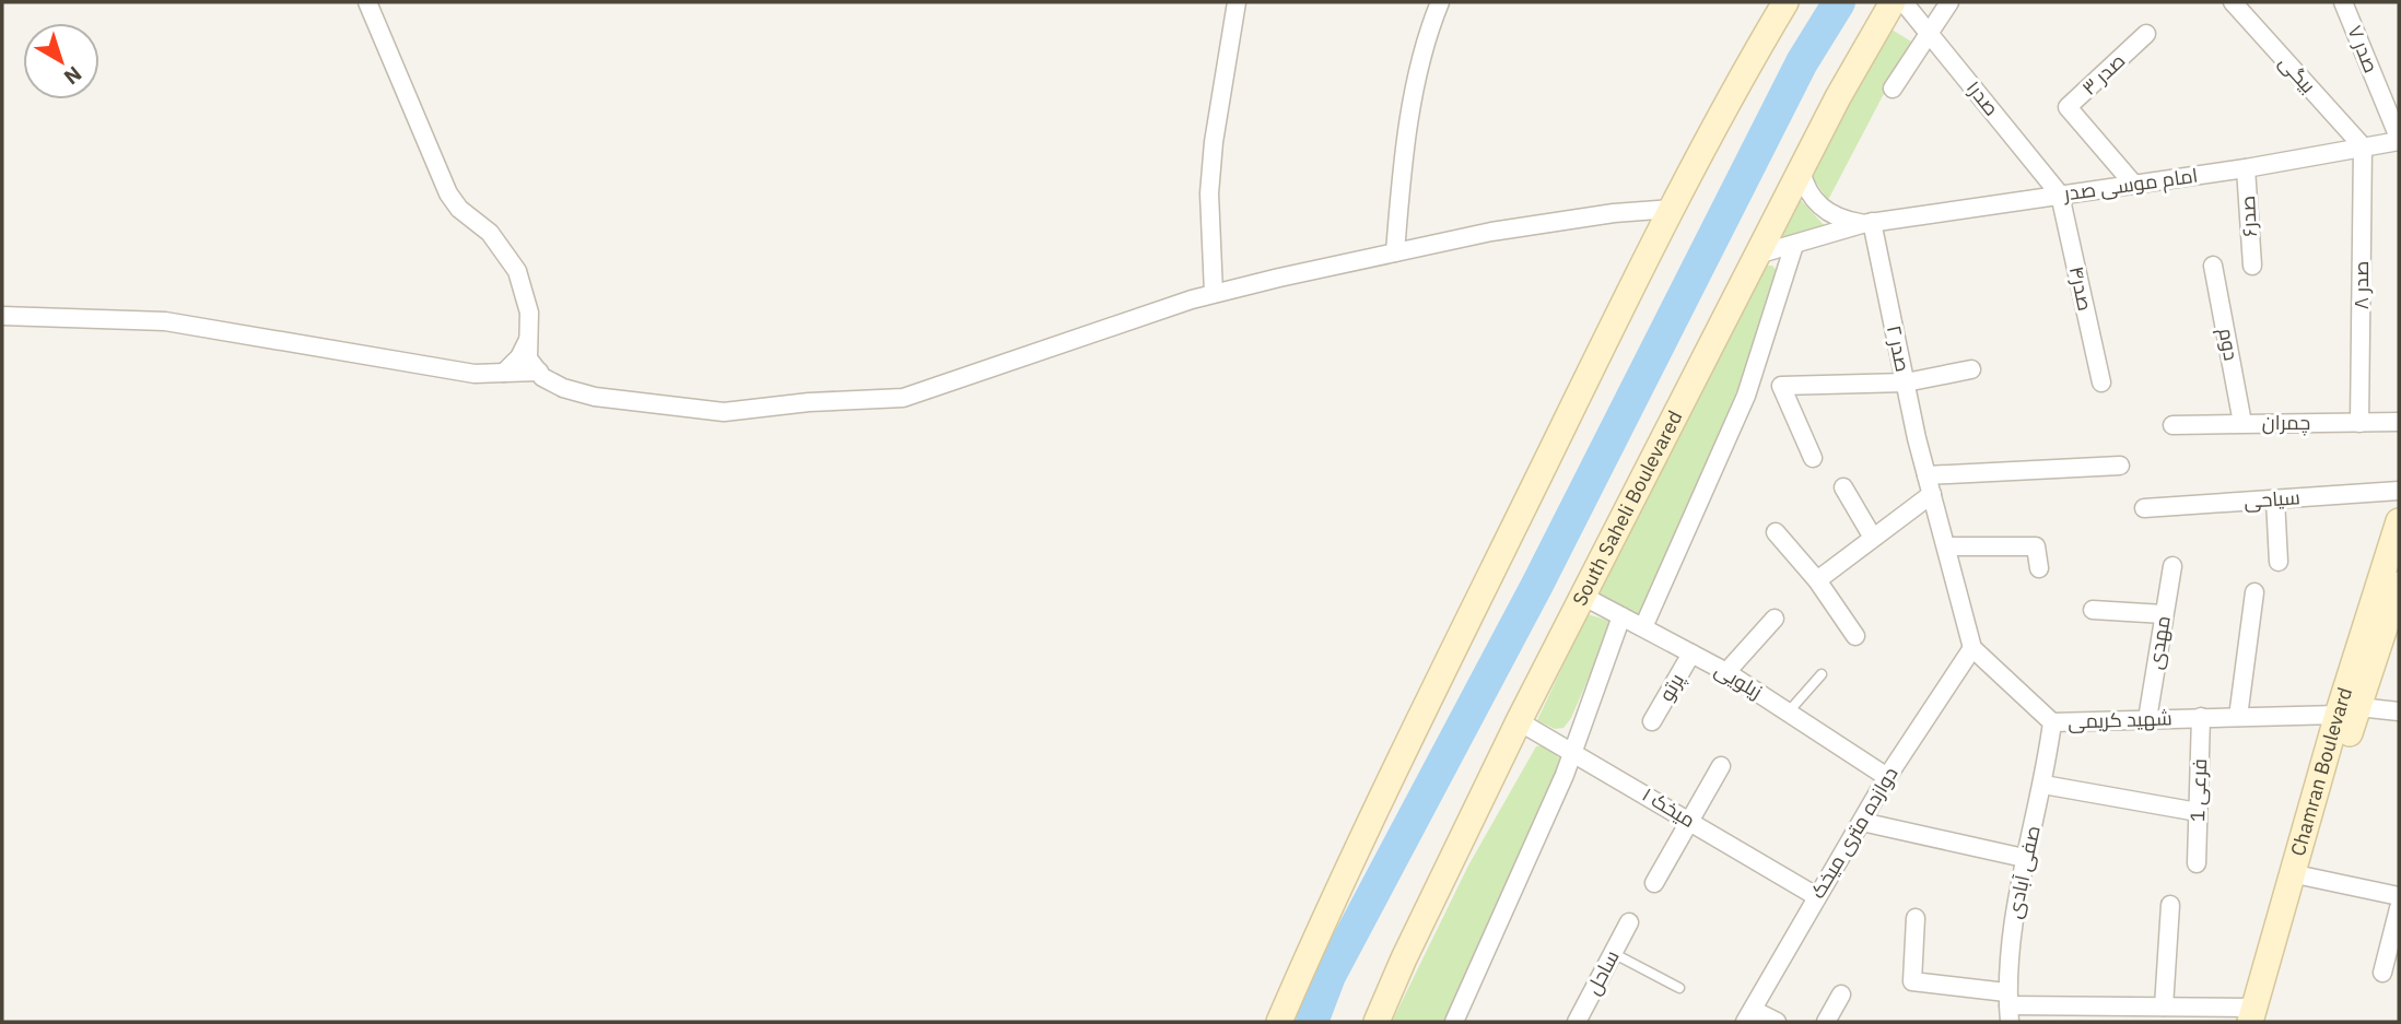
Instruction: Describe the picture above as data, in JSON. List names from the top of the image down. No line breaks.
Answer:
{"streets":{"main road":["South Saheli Boulevared","Chamran Boulevard"],"street":["صدر ۷","صدر ۳","بیگی","صدر۱","امام موسی صدر","صدر۶","صدر ۸","صدر۴","دوم","صدر ۲","چمران","سیاحی","مهدی","زیلویی","پرتو","شهید کریمی","فرعی 1","میخک ۱","دوازده متری میخک","صفی آبادی","ساحل"]},"crossings":[["صدر ۷","امام موسی صدر"],["صدر ۳","امام موسی صدر"],["بیگی","امام موسی صدر"],["بیگی","صدر ۸"],["صدر۱","امام موسی صدر"],["صدر۱","صدر۴"],["امام موسی صدر","صدر۶"],["امام موسی صدر","صدر ۸"],["امام موسی صدر","صدر۴"],["امام موسی صدر","صدر ۲"],["امام موسی صدر","South Saheli Boulevared"],["صدر ۸","چمران"],["دوم","چمران"],["South Saheli Boulevared","زیلویی"],["South Saheli Boulevared","میخک ۱"],["مهدی","شهید کریمی"],["زیلویی","پرتو"],["زیلویی","دوازده متری میخک"],["شهید کریمی","Chamran Boulevard"],["شهید کریمی","فرعی 1"],["شهید کریمی","دوازده متری میخک"],["شهید کریمی","صفی آبادی"],["میخک ۱","دوازده متری میخک"]],"north":"bottom right"}
